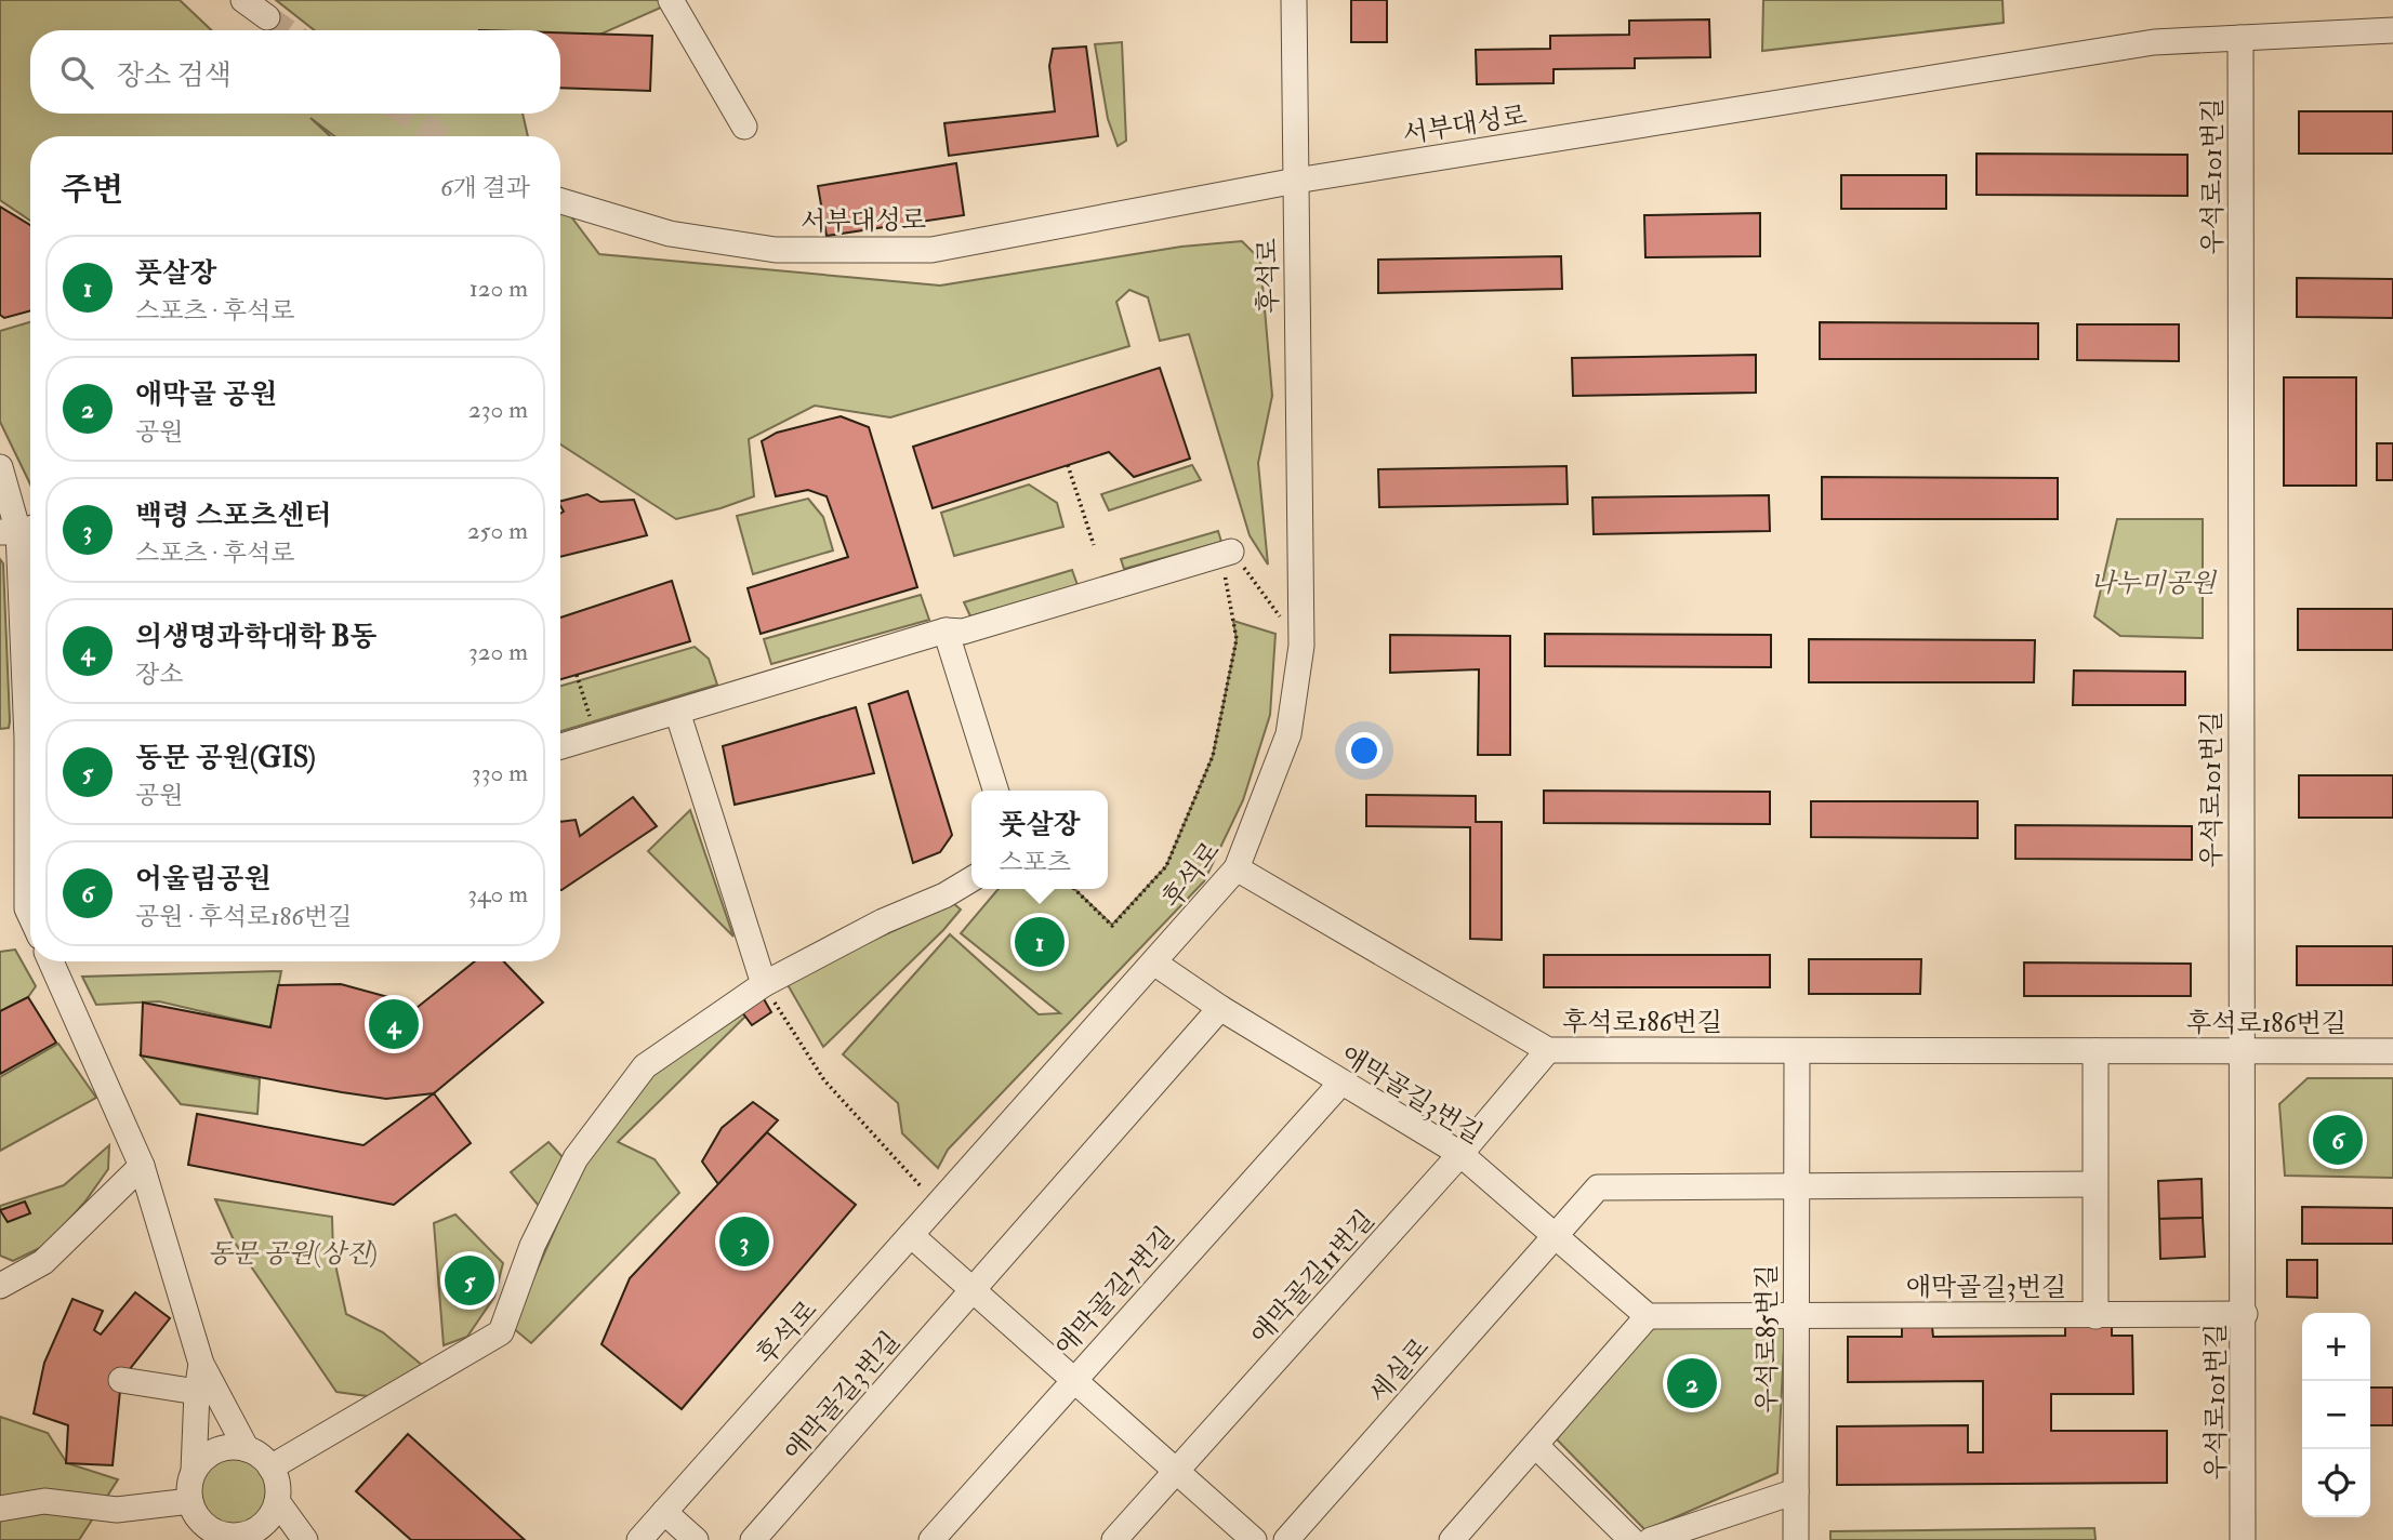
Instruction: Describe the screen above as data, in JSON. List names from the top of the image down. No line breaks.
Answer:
{"streets":{"street":["서부대성로","우석로101번길","후석로","후석로186번길","애막골길3번길","애막골길11번길","애막골길7번길","우석로85번길","세실로"]},"crossings":[["서부대성로","우석로101번길"],["서부대성로","후석로"],["우석로101번길","후석로186번길"],["우석로101번길","애막골길3번길"],["후석로","후석로186번길"],["후석로186번길","애막골길11번길"],["후석로186번길","우석로85번길"],["애막골길3번길","애막골길11번길"],["애막골길3번길","애막골길7번길"],["애막골길3번길","우석로85번길"],["애막골길3번길","세실로"]],"parks":["나누미공원","동문 공원(상진)"],"page":{"search":"장소 검색","heading":["주변","6개 결과"],"list":[{"mark":"1","name":"풋살장","note":"스포츠 · 후석로","value":"120 m"},{"mark":"2","name":"애막골 공원","note":"공원","value":"230 m"},{"mark":"3","name":"백령 스포츠센터","note":"스포츠 · 후석로","value":"250 m"},{"mark":"4","name":"의생명과학대학 B동","note":"장소","value":"320 m"},{"mark":"5","name":"동문 공원(GIS)","note":"공원","value":"330 m"},{"mark":"6","name":"어울림공원","note":"공원 · 후석로186번길","value":"340 m"}],"popup":["풋살장","스포츠"],"pins":["1","4","6","3","5","2"],"map_buttons":["+","−"]}}
